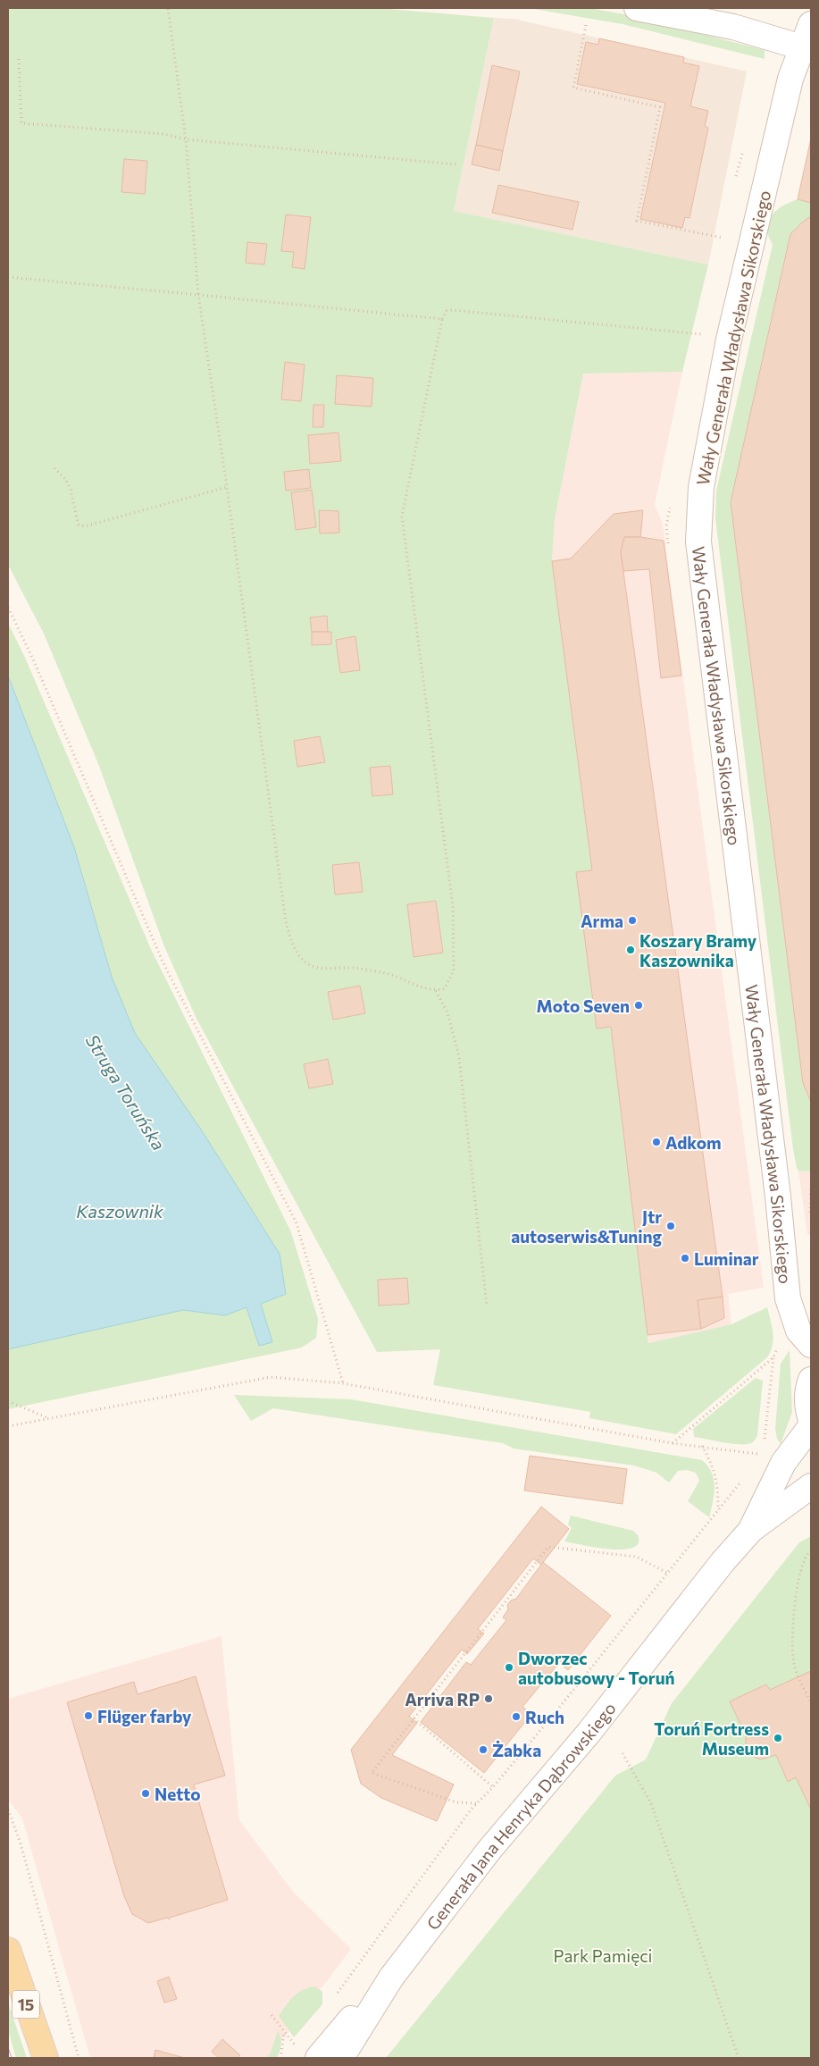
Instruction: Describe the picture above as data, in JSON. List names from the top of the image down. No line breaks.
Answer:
{"streets":{"main road":["15"],"street":["Wały Generała Władysława Sikorskiego","Generała Jana Henryka Dąbrowskiego"]},"water":["Struga Toruńska","Kaszownik"],"parks":["Park Pamięci"],"places":["Arma","Koszary Bramy Kaszownika","Moto Seven","Adkom","Jtr autoserwis&Tuning","Luminar","Dworzec autobusowy - Toruń","Arriva RP","Flüger farby","Ruch","Toruń Fortress Museum","Żabka","Netto"]}
